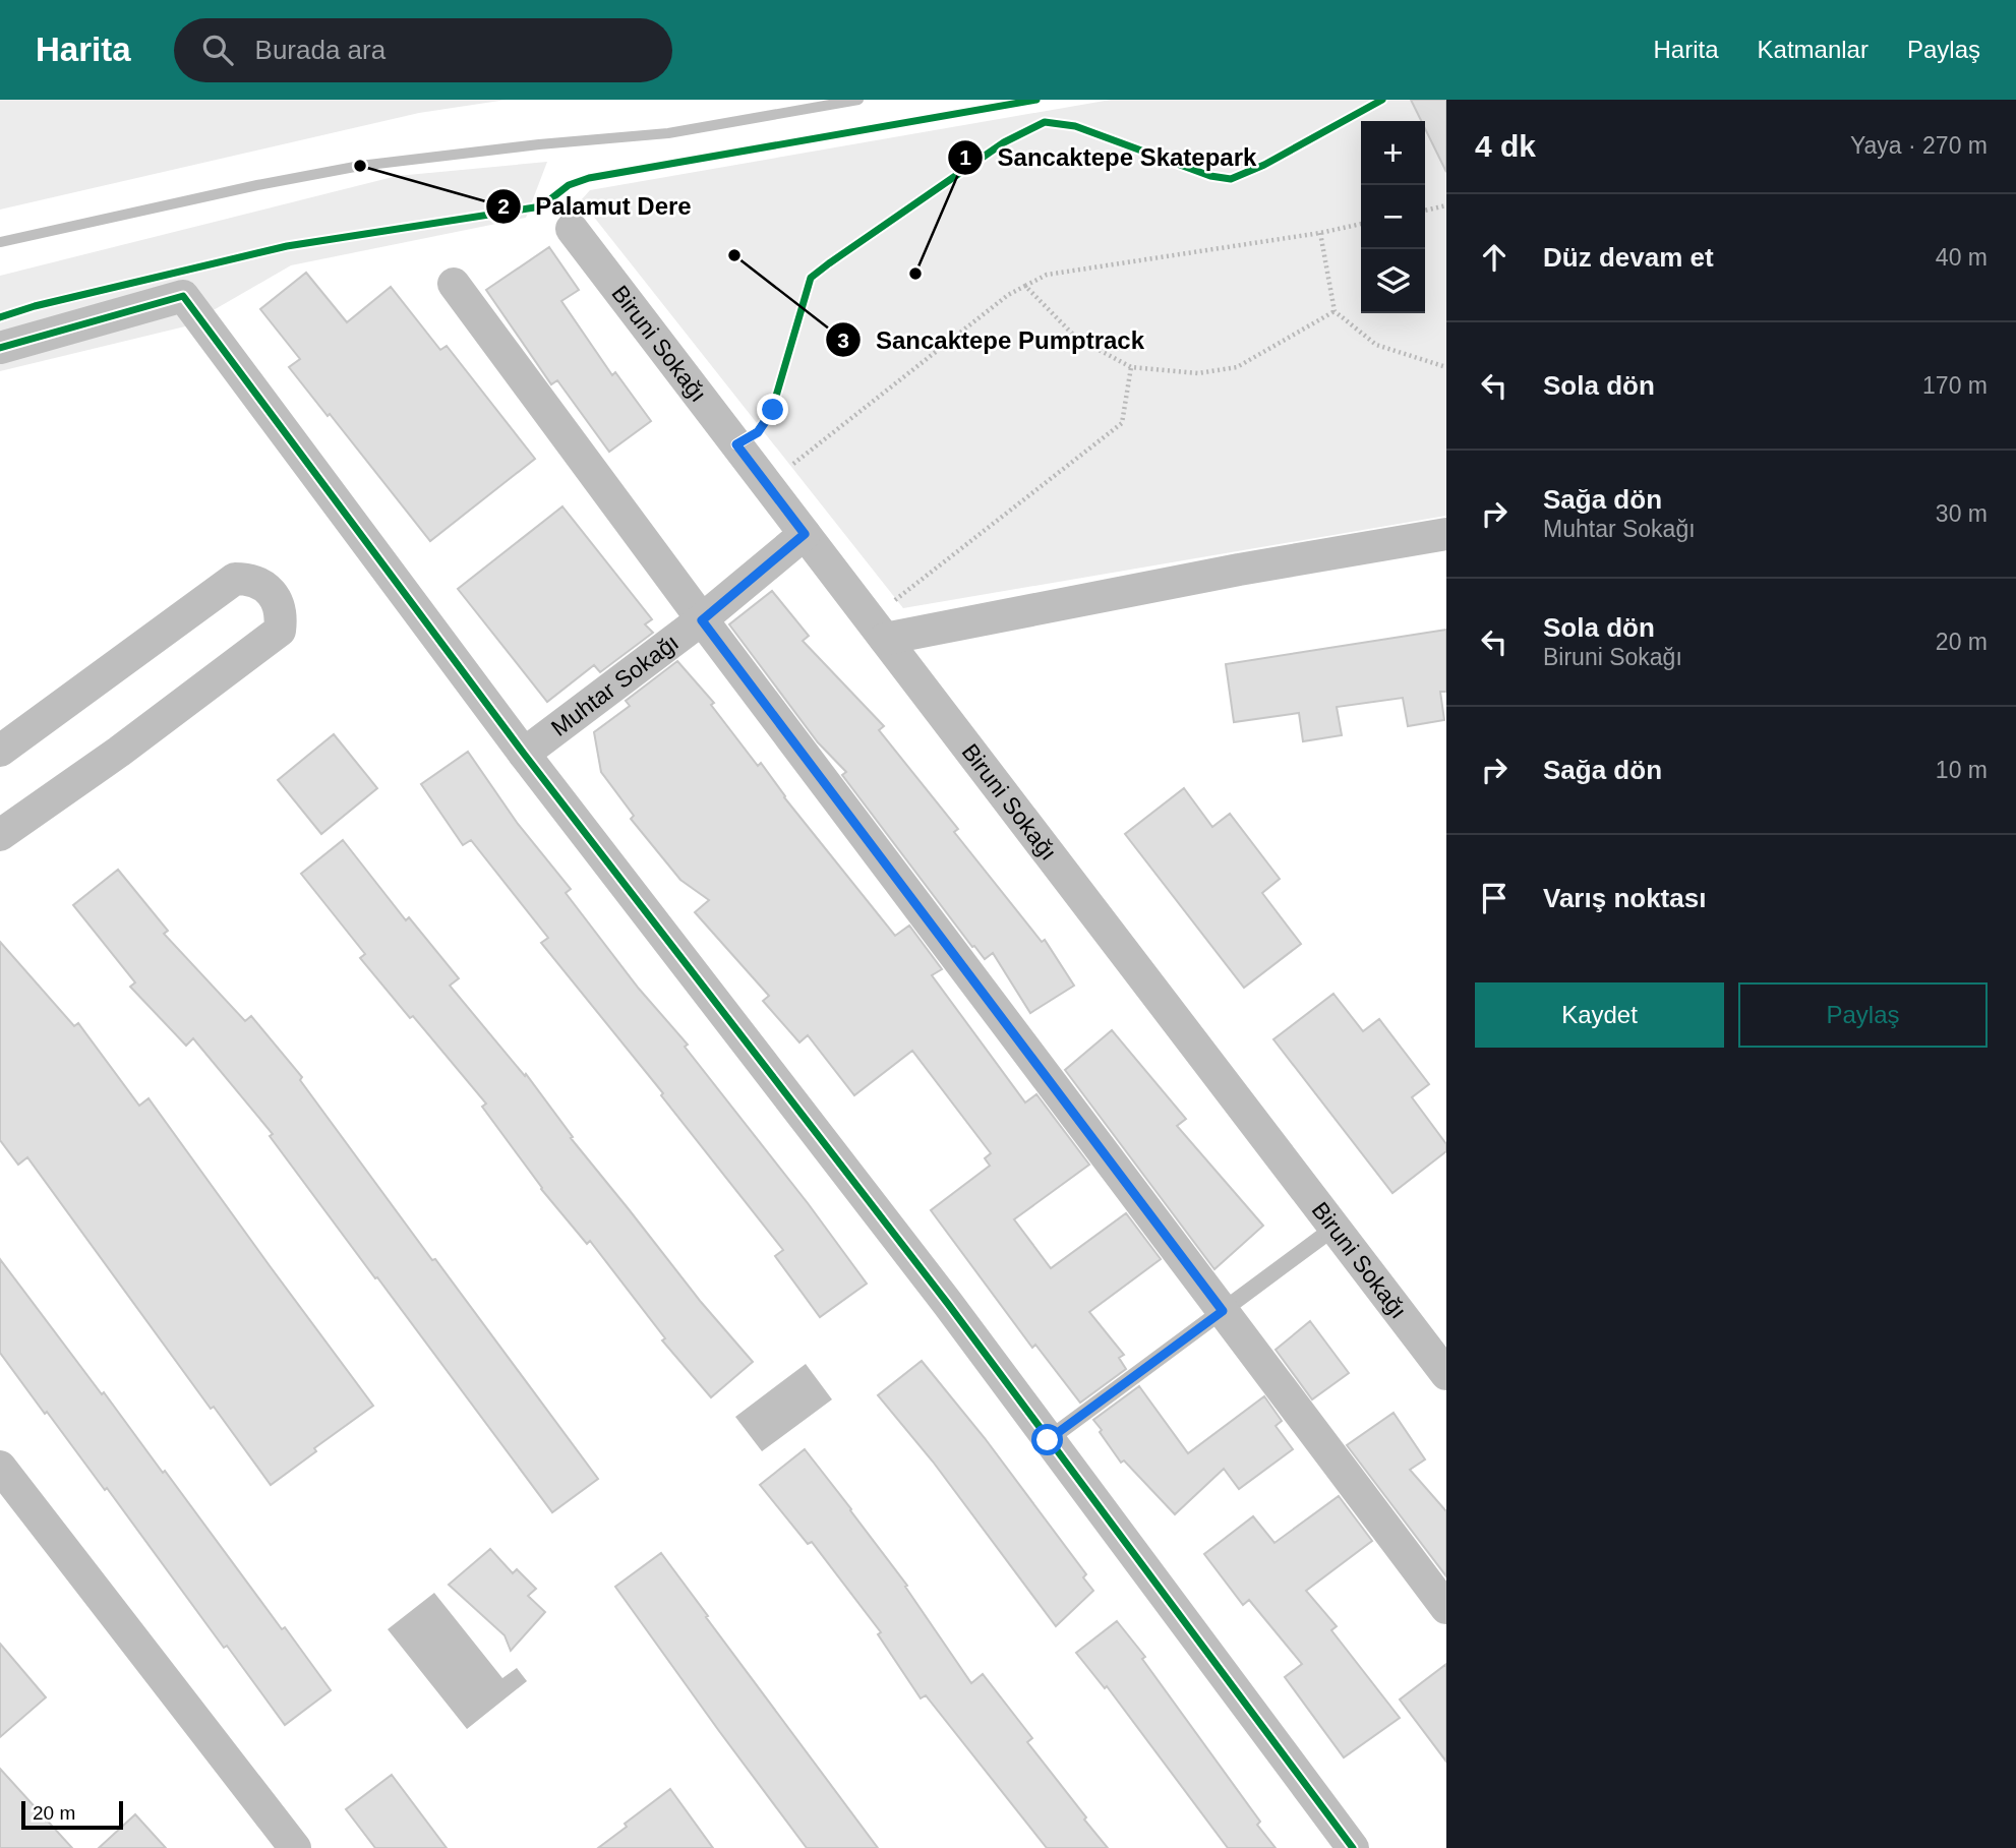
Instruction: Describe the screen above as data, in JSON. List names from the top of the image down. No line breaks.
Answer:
{"streets":{"street":["Biruni Sokağı","Muhtar Sokağı"]},"crossings":[["Biruni Sokağı","Muhtar Sokağı"]],"places":["Palamut Dere","Sancaktepe Pumptrack","Sancaktepe Skatepark"],"scale_bar":"20 m","page":{"header":"Harita","search":"Burada ara","nav":["Harita","Katmanlar","Paylaş"],"heading":["4 dk","Yaya · 270 m"],"map_buttons":["+","−"],"list":[["Düz devam et","40 m"],["Sola dön","170 m"],["Sağa dön","Muhtar Sokağı","30 m"],["Sola dön","Biruni Sokağı","20 m"],["Sağa dön","10 m"],"Varış noktası"],"buttons":["Kaydet","Paylaş"],"scale":"20 m"}}
